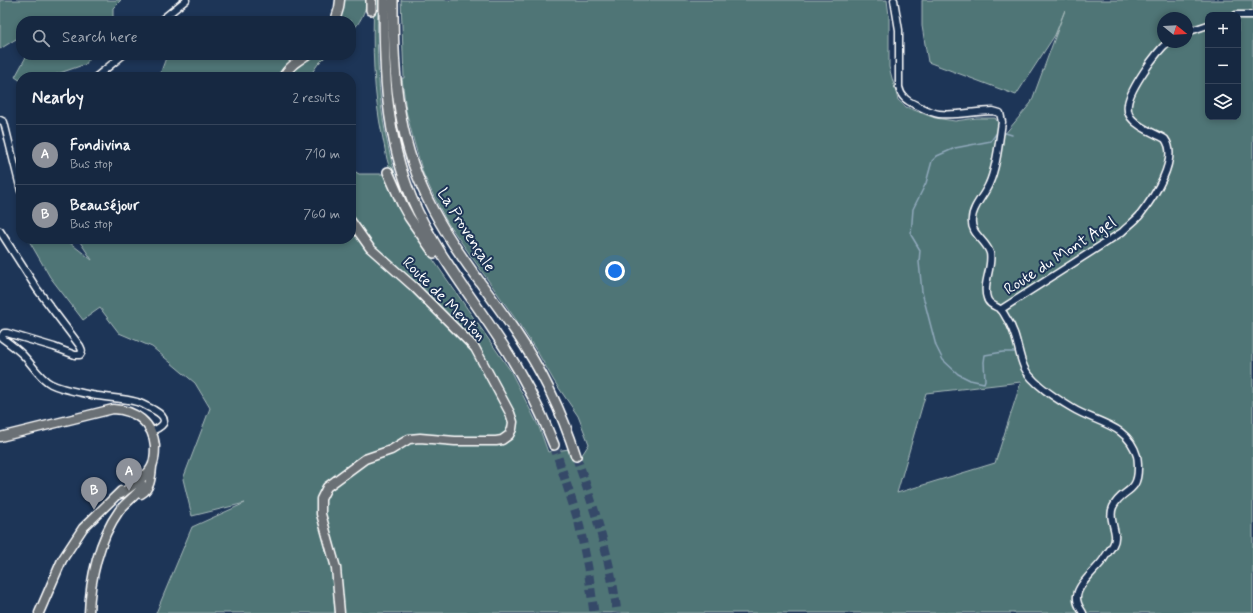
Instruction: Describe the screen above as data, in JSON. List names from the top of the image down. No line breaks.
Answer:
{"streets":{"highway":["La Provençale"],"main road":["Route de Menton"],"street":["Route du Mont Agel"]},"north":"right","page":{"map_buttons":["+","−"],"search":"Search here","heading":["Nearby","2 results"],"list":[{"mark":"A","name":"Fondivina","note":"Bus stop","value":"710 m"},{"mark":"B","name":"Beauséjour","note":"Bus stop","value":"760 m"}],"pins":["A","B"]}}
